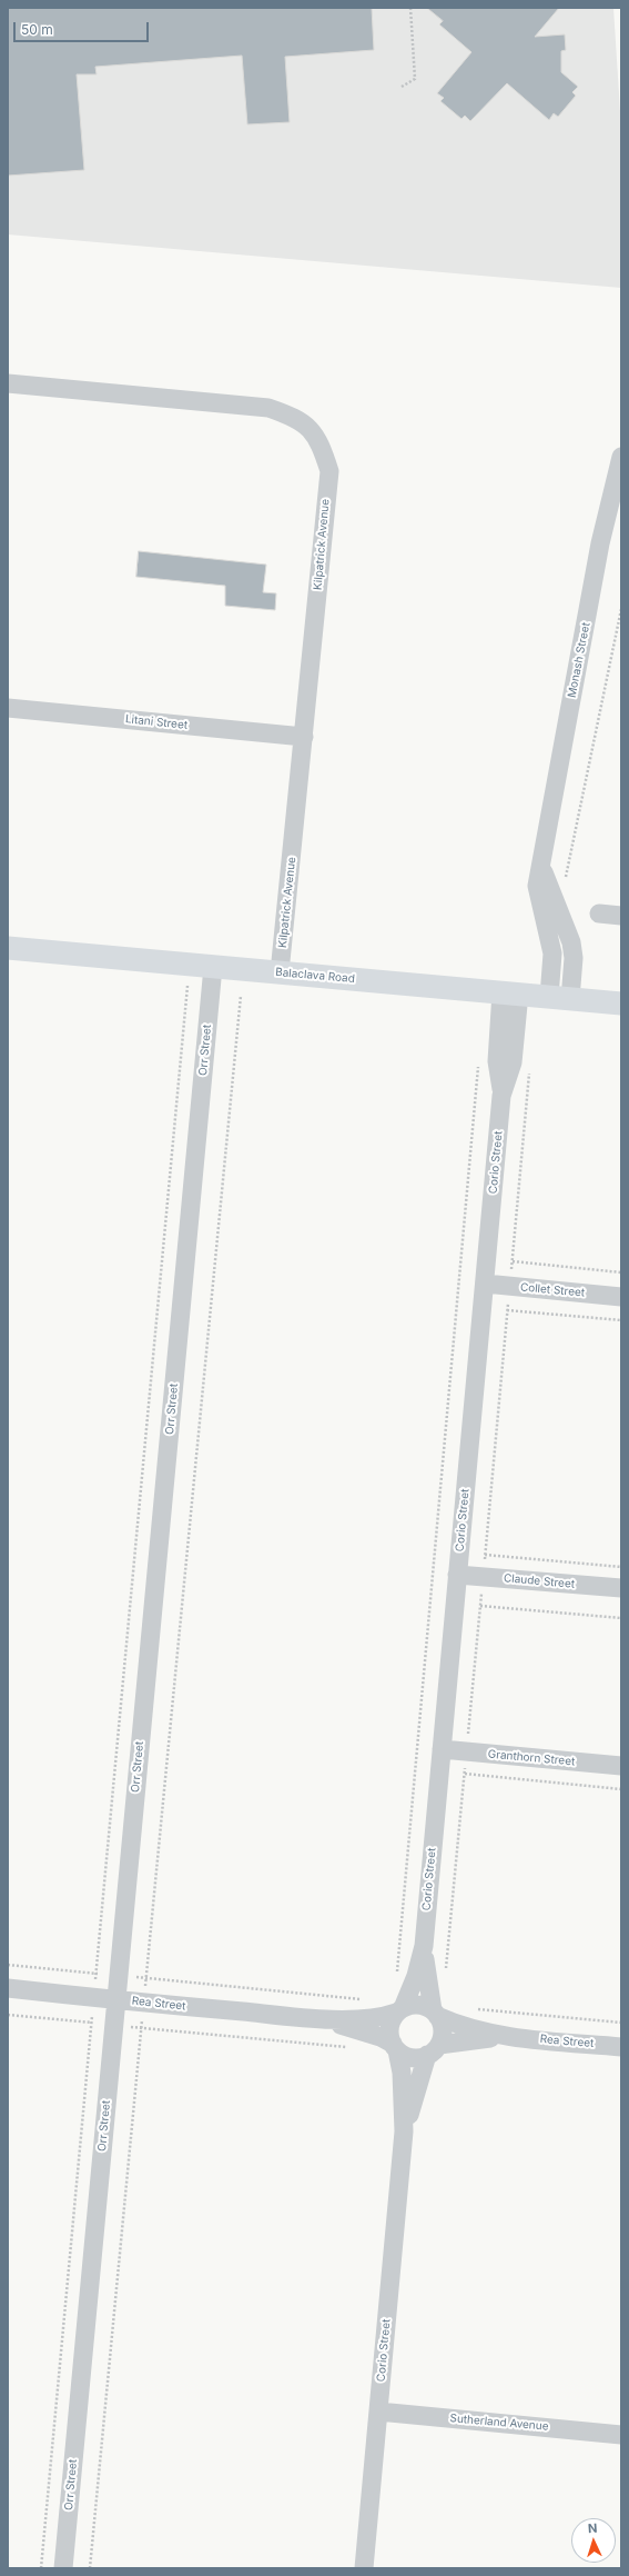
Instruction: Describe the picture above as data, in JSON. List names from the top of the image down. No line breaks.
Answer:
{"streets":{"main road":["Balaclava Road"],"street":["Kilpatrick Avenue","Monash Street","Litani Street","Orr Street","Corio Street","Collet Street","Claude Street","Granthorn Street","Rea Street","Sutherland Avenue"]},"crossings":[["Kilpatrick Avenue","Litani Street"],["Kilpatrick Avenue","Balaclava Road"],["Monash Street","Balaclava Road"],["Balaclava Road","Orr Street"],["Balaclava Road","Corio Street"],["Orr Street","Rea Street"],["Corio Street","Collet Street"],["Corio Street","Claude Street"],["Corio Street","Granthorn Street"],["Corio Street","Rea Street"],["Corio Street","Sutherland Avenue"]],"scale_bar":"50 m","north":"top"}
